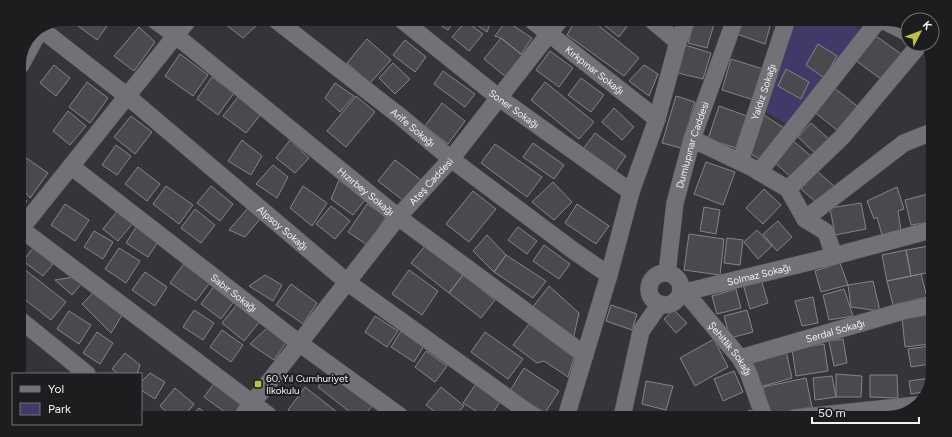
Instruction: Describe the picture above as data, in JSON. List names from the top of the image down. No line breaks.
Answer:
{"streets":{"street":["Kırkpınar Sokağı","Yaldız Sokağı","Soner Sokağı","Arife Sokağı","Dumlupınar Caddesi","Ateş Caddesi","Hızırbey Sokağı","Alpsoy Sokağı","Solmaz Sokağı","Sabır Sokağı","Serdal Sokağı","Şehitlik Sokağı"]},"crossings":[["Kırkpınar Sokağı","Ateş Caddesi"],["Soner Sokağı","Ateş Caddesi"],["Arife Sokağı","Ateş Caddesi"],["Dumlupınar Caddesi","Solmaz Sokağı"],["Dumlupınar Caddesi","Şehitlik Sokağı"],["Ateş Caddesi","Hızırbey Sokağı"],["Ateş Caddesi","Alpsoy Sokağı"],["Ateş Caddesi","Sabır Sokağı"],["Solmaz Sokağı","Şehitlik Sokağı"],["Serdal Sokağı","Şehitlik Sokağı"]],"places":{"transit":["60. Yıl Cumhuriyet İlkokulu"]},"legend":["Yol","Park"],"scale_bar":"50 m","north":"top right"}
